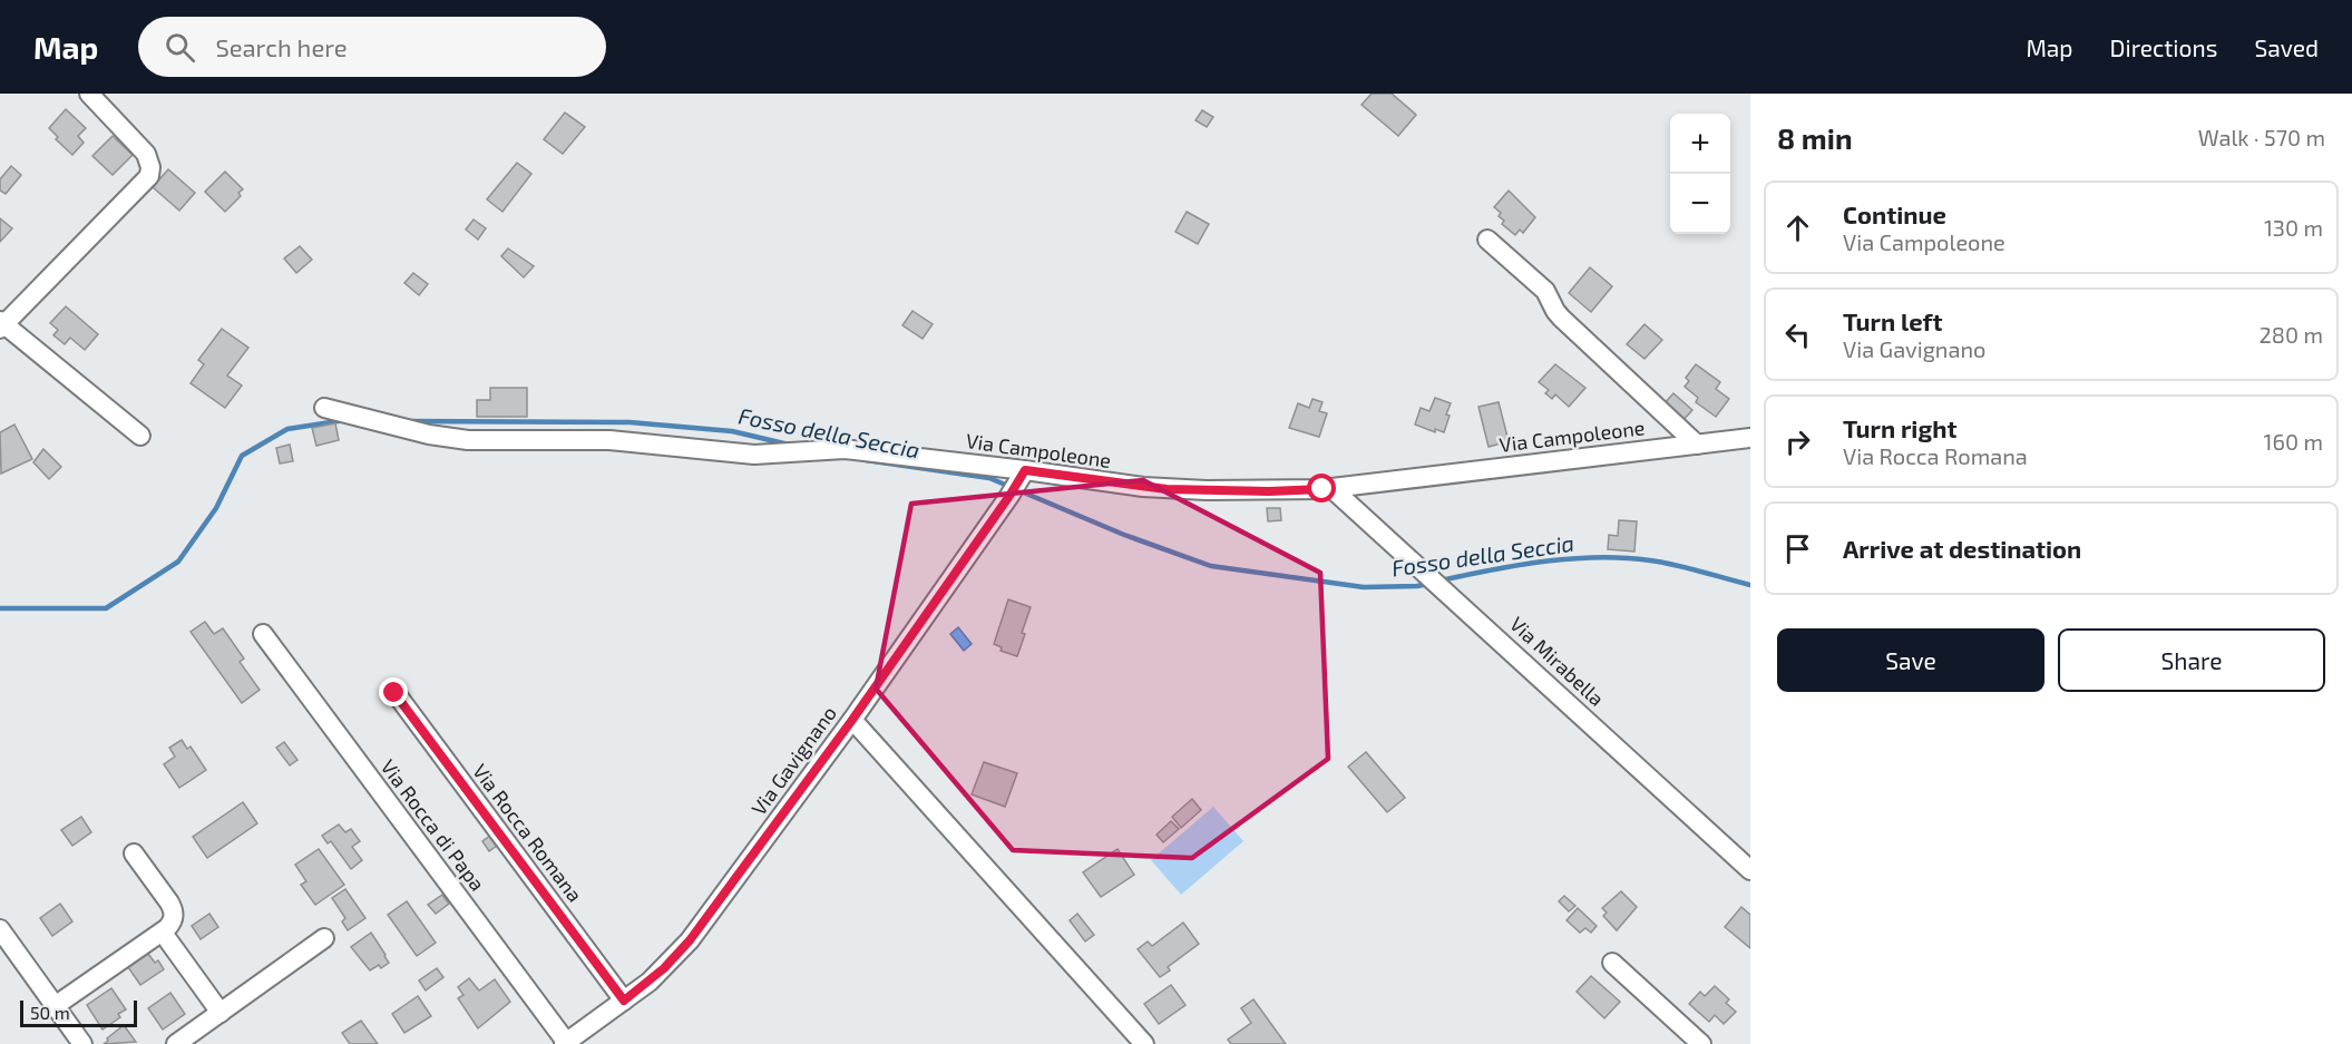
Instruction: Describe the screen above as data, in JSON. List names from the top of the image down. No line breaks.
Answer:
{"streets":{"street":["Via Campoleone","Via Mirabella","Via Gavignano","Via Rocca di Papa","Via Rocca Romana"]},"crossings":[["Via Campoleone","Via Mirabella"],["Via Campoleone","Via Gavignano"],["Via Gavignano","Via Rocca di Papa"],["Via Gavignano","Via Rocca Romana"]],"water":["Fosso della Seccia"],"scale_bar":"50 m","page":{"header":"Map","search":"Search here","nav":["Map","Directions","Saved"],"heading":["8 min","Walk · 570 m"],"map_buttons":["+","−"],"list":[["Continue","Via Campoleone","130 m"],["Turn left","Via Gavignano","280 m"],["Turn right","Via Rocca Romana","160 m"],"Arrive at destination"],"buttons":["Save","Share"],"scale":"50 m"}}
